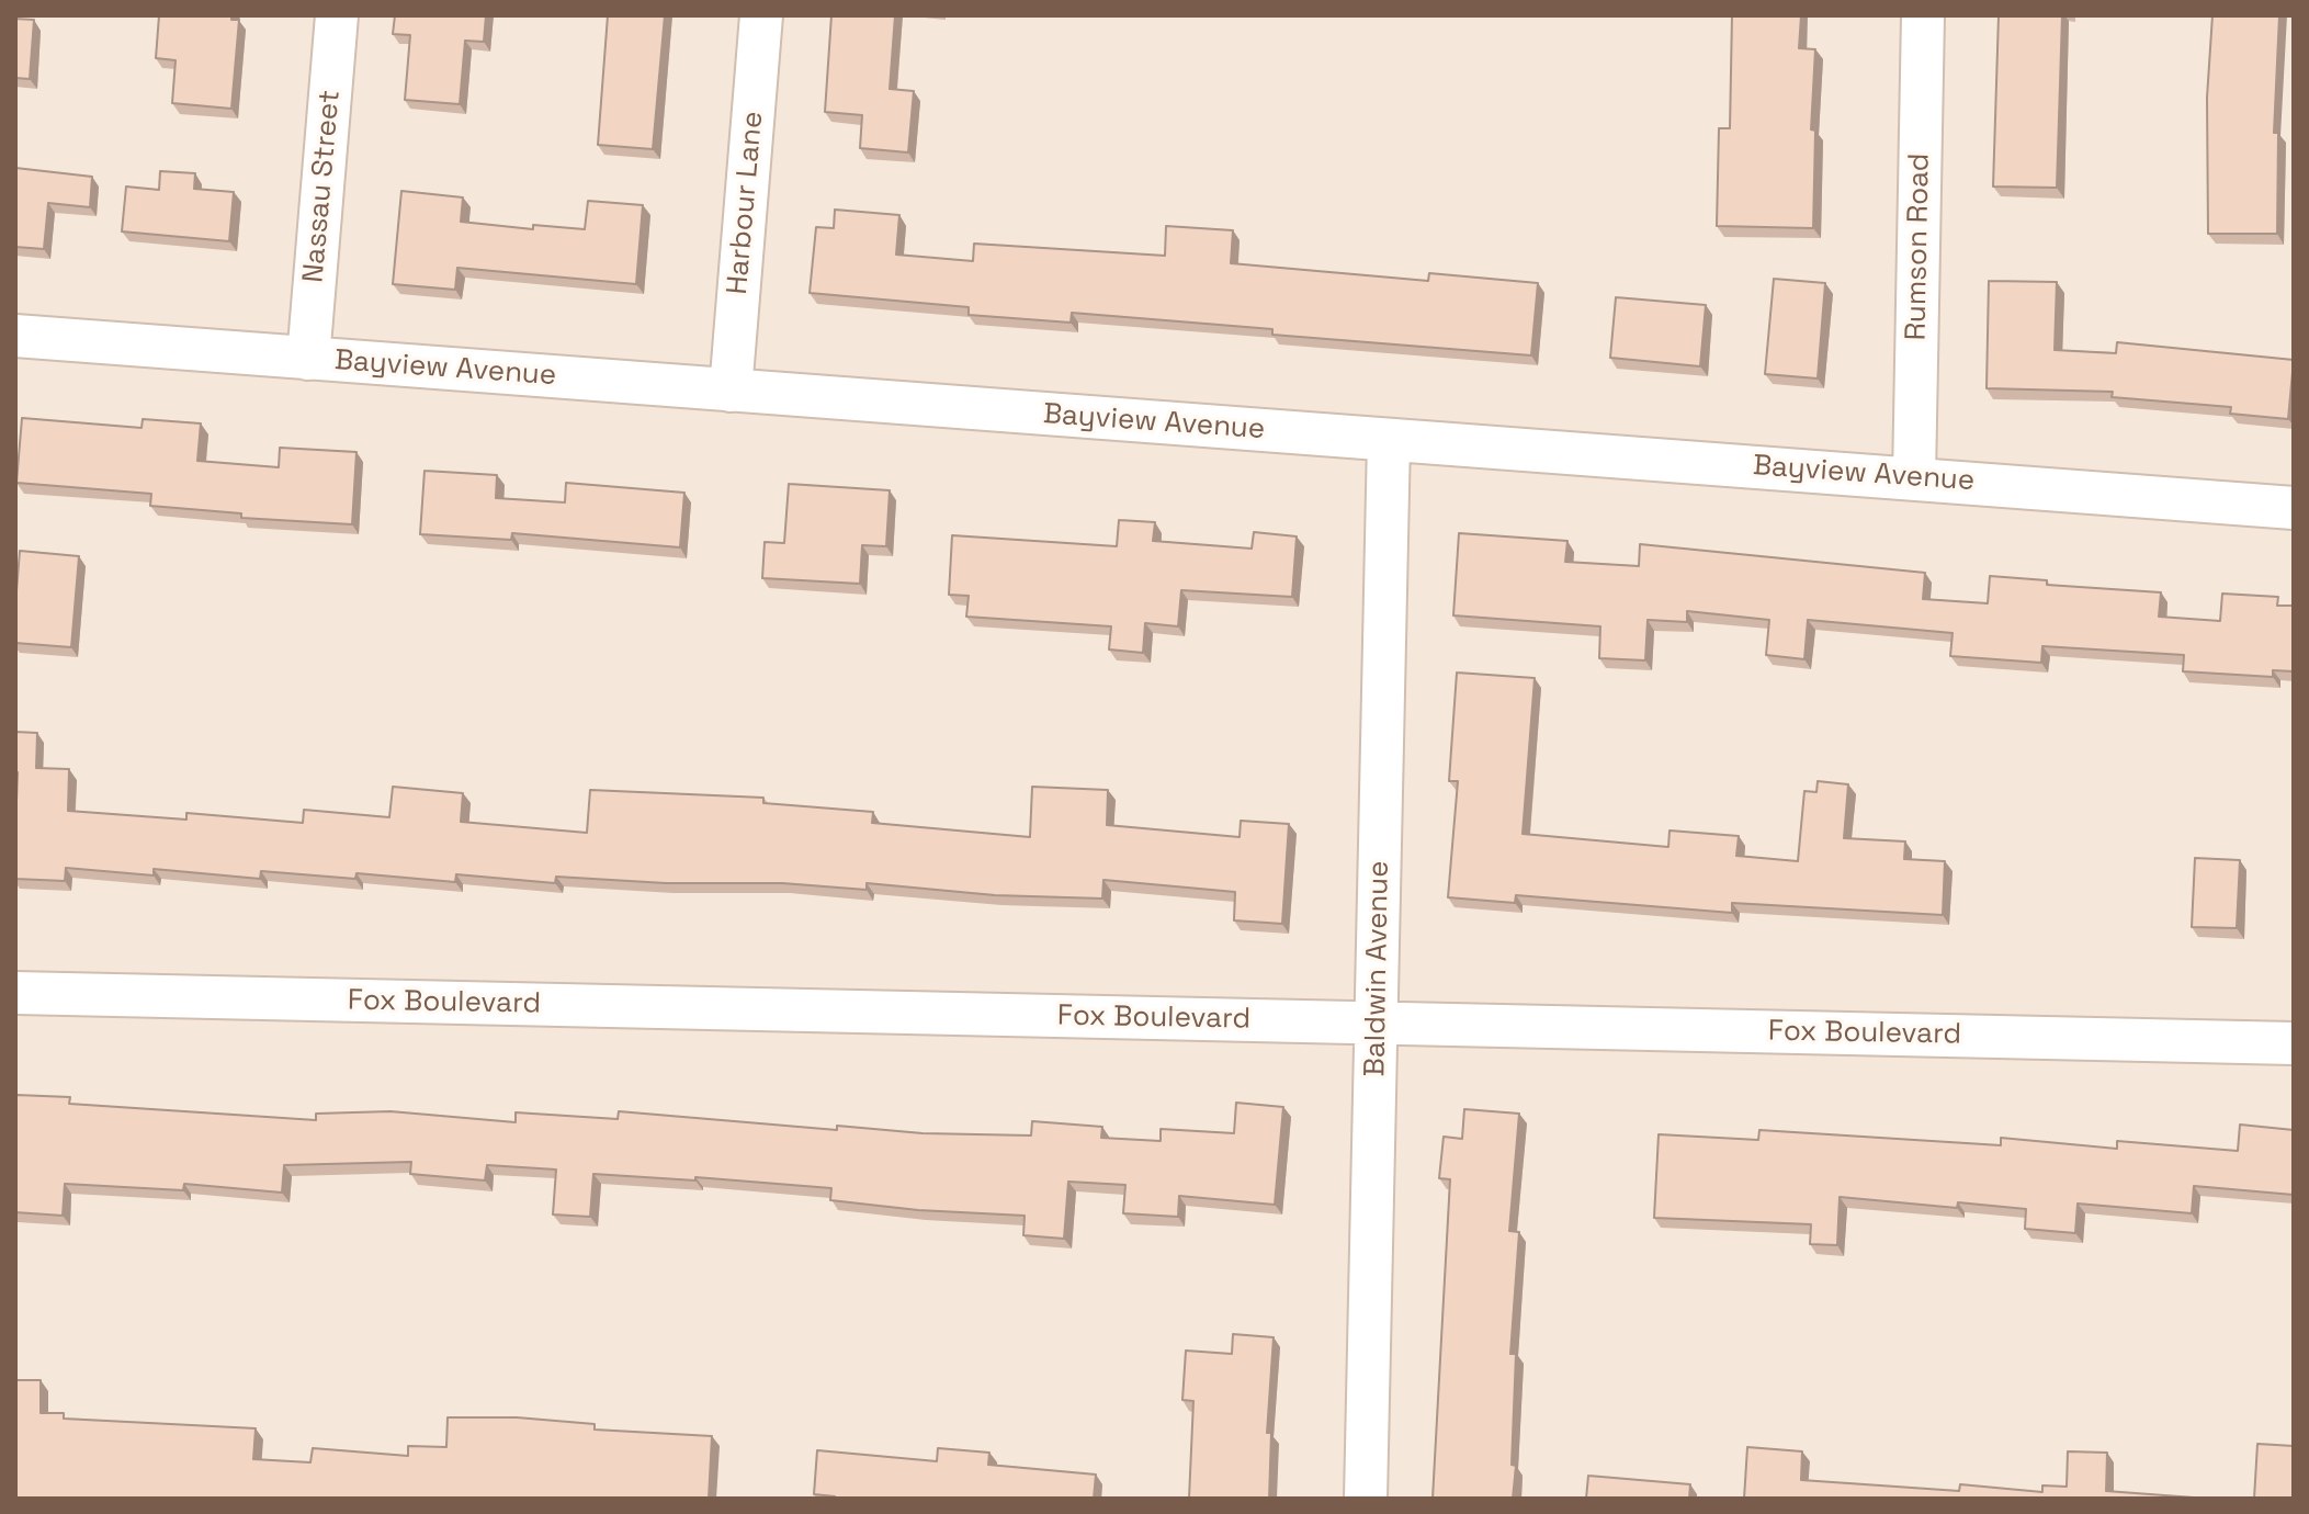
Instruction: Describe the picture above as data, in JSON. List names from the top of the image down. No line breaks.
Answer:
{"streets":{"street":["Nassau Street","Harbour Lane","Rumson Road","Bayview Avenue","Baldwin Avenue","Fox Boulevard"]},"crossings":[["Nassau Street","Bayview Avenue"],["Harbour Lane","Bayview Avenue"],["Rumson Road","Bayview Avenue"],["Bayview Avenue","Baldwin Avenue"],["Baldwin Avenue","Fox Boulevard"]]}
